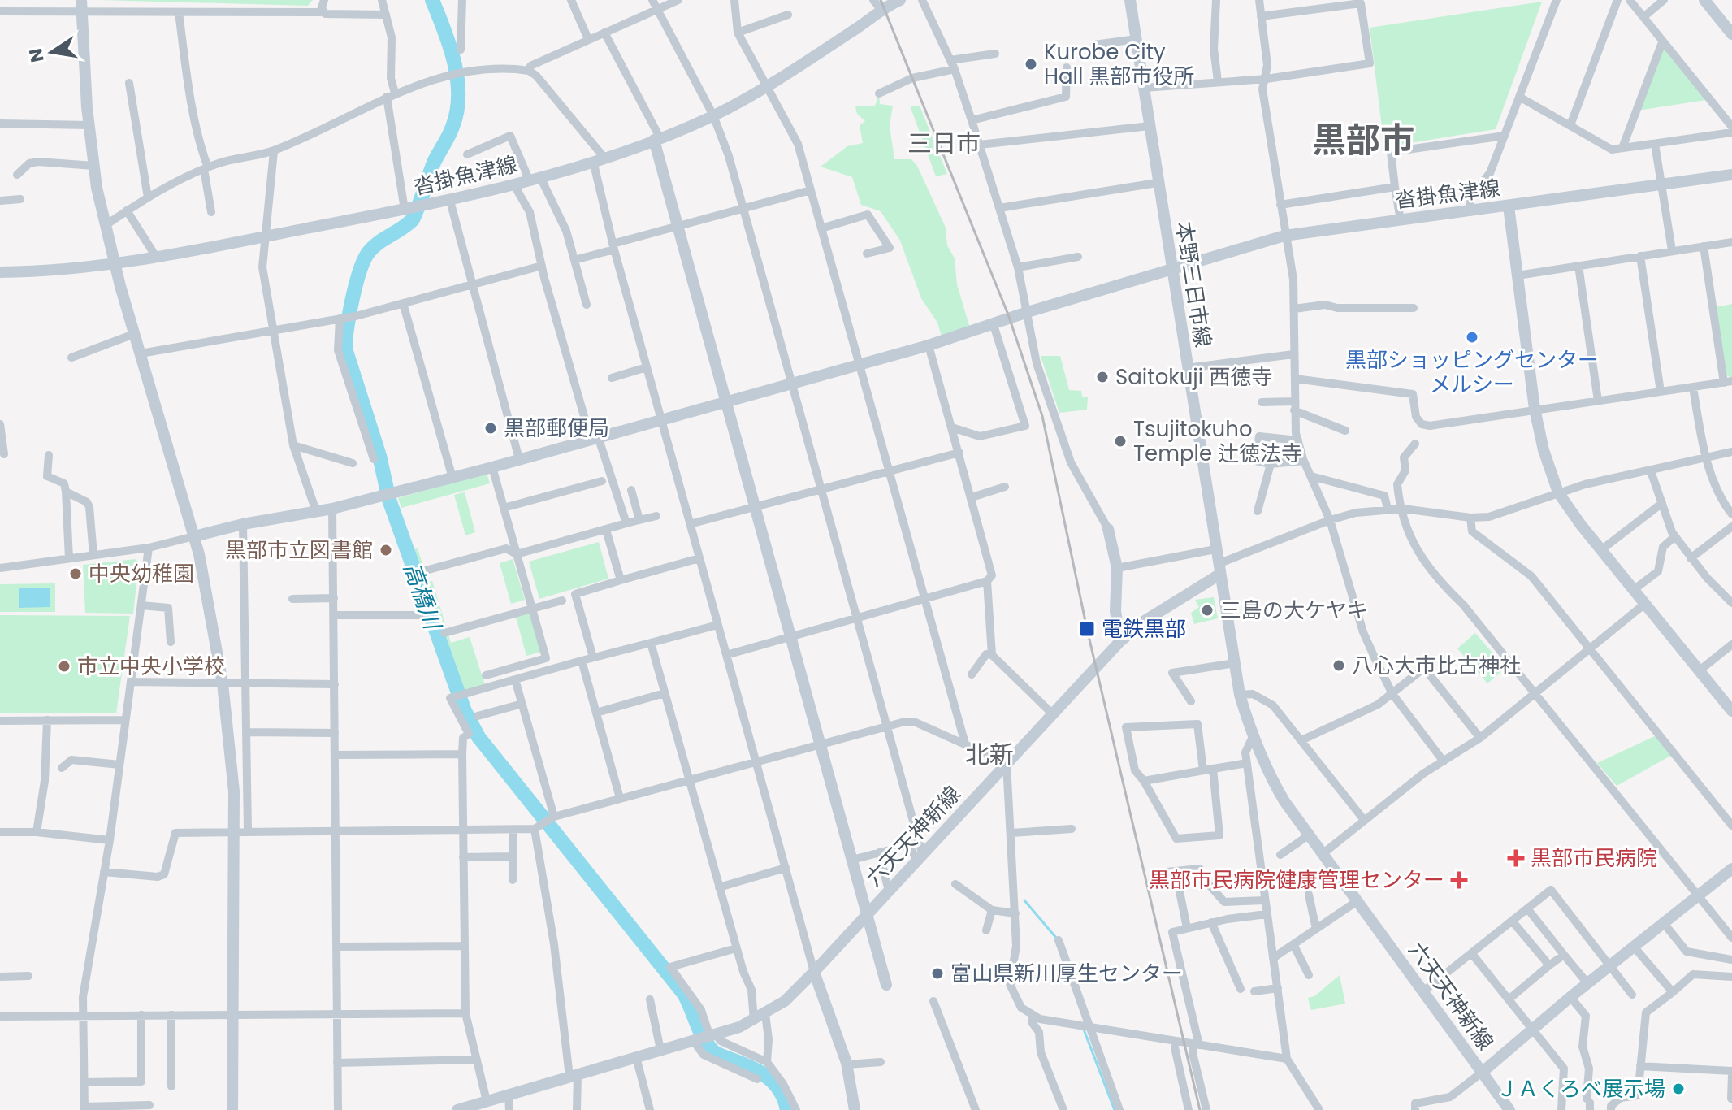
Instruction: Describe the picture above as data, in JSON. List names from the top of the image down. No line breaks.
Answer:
{"streets":{"street":["沓掛魚津線","本野三日市線","六天天神新線"]},"crossings":[["沓掛魚津線","本野三日市線"],["本野三日市線","六天天神新線"]],"districts":["黒部市","三日市","北新"],"water":["高橋川"],"places":{"other":["Kurobe City Hall 黒部市役所","黒部ショッピングセンター メルシー","Saitokuji 西徳寺","黒部郵便局","Tsujitokuho Temple 辻徳法寺","黒部市立図書館","中央幼稚園","三島の大ケヤキ","八心大市比古神社","市立中央小学校","富山県新川厚生センター","ＪＡくろべ展示場"],"transit":["電鉄黒部"],"health":["黒部市民病院","黒部市民病院健康管理センター"]},"north":"left"}
